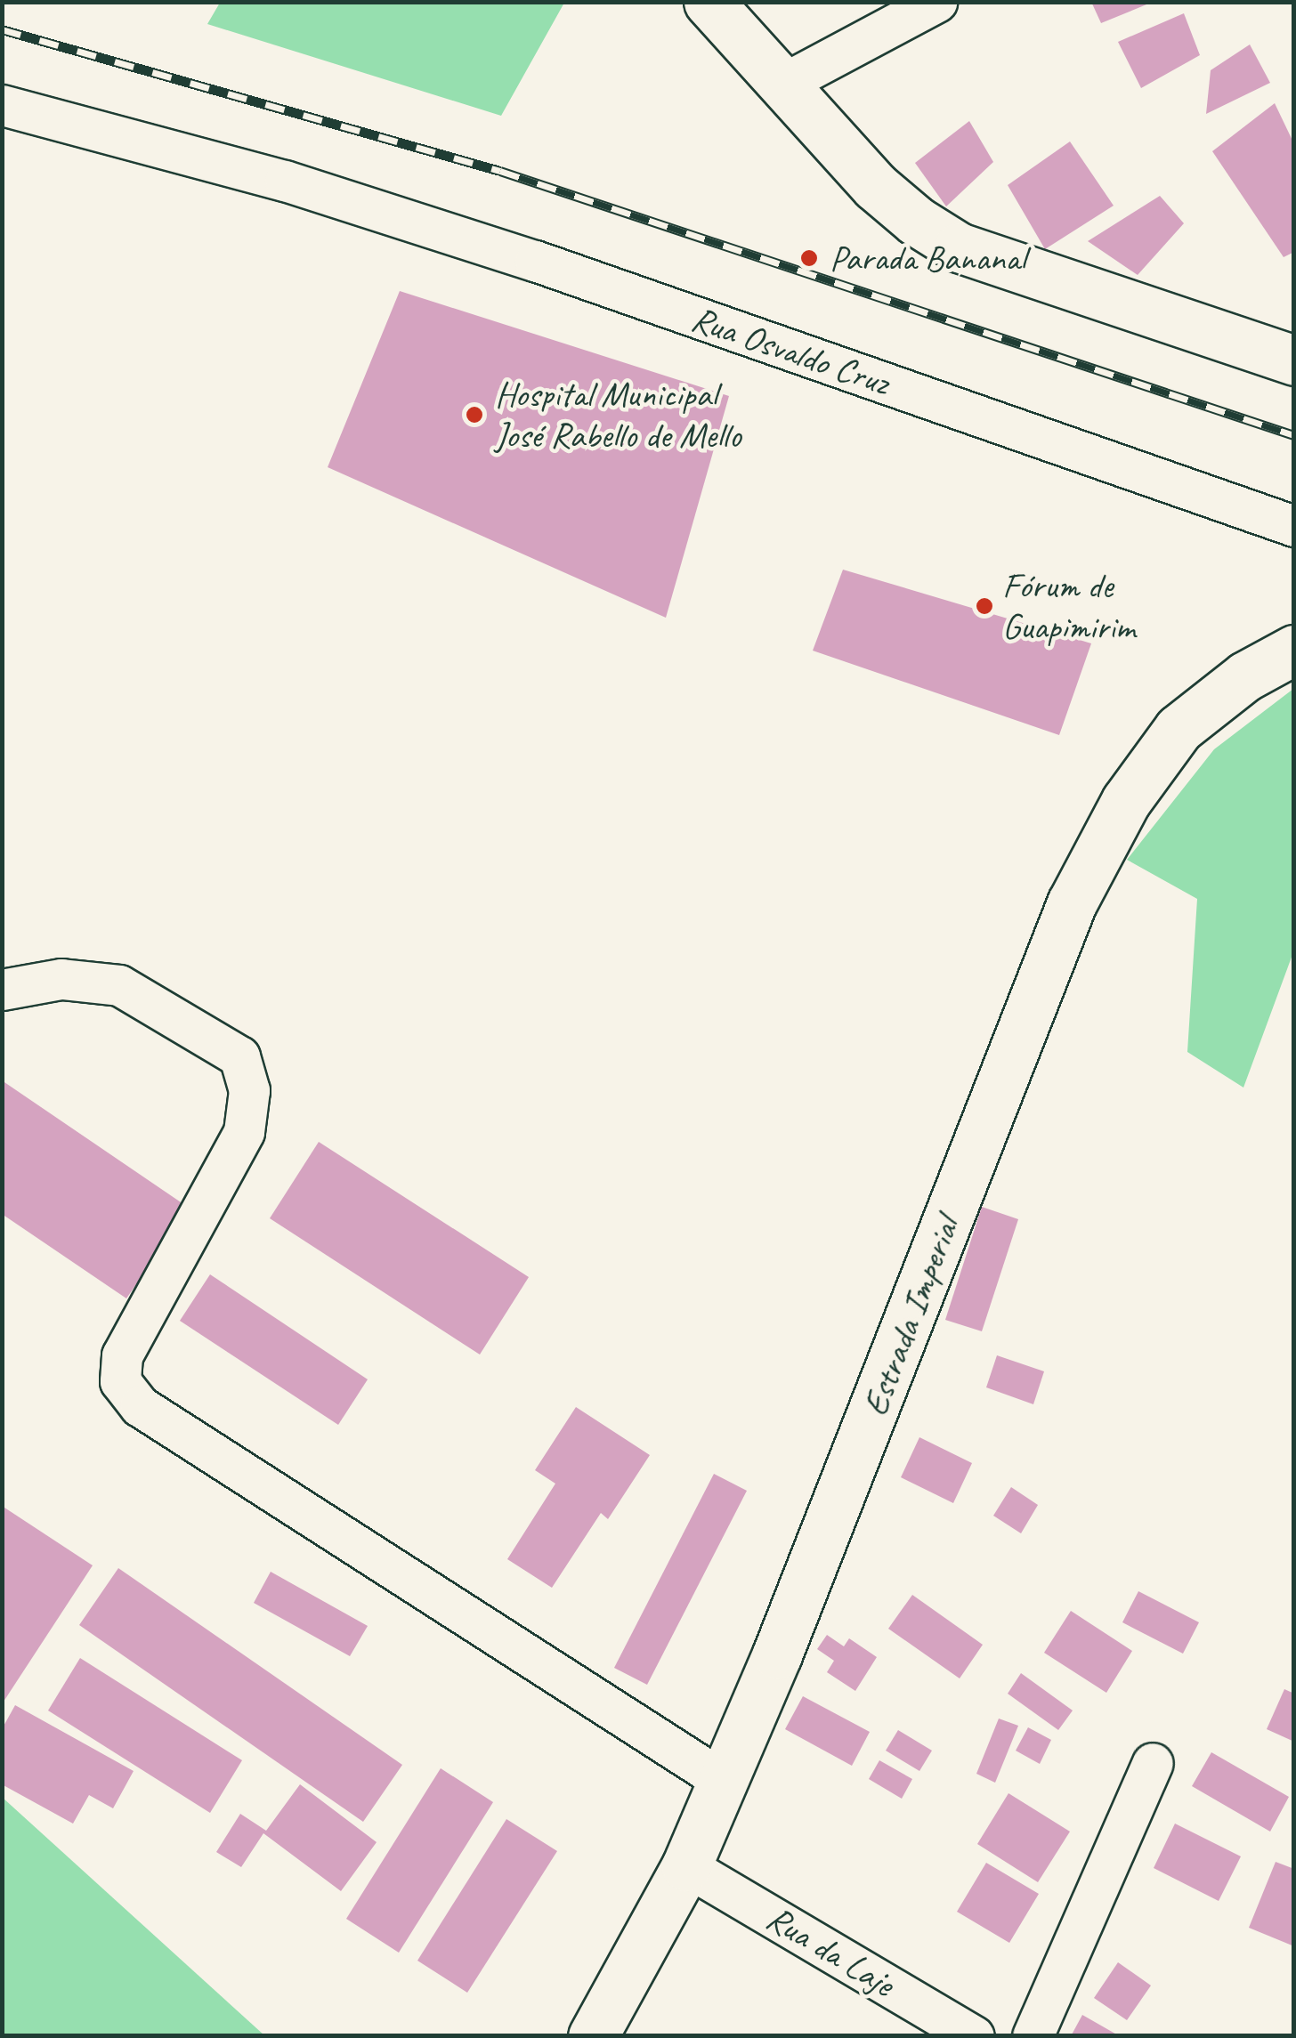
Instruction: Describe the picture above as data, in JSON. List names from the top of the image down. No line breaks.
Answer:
{"streets":{"street":["Rua Osvaldo Cruz","Estrada Imperial","Rua da Laje"]},"crossings":[["Estrada Imperial","Rua da Laje"]],"places":["Parada Bananal","Hospital Municipal José Rabello de Mello","Fórum de Guapimirim"]}
